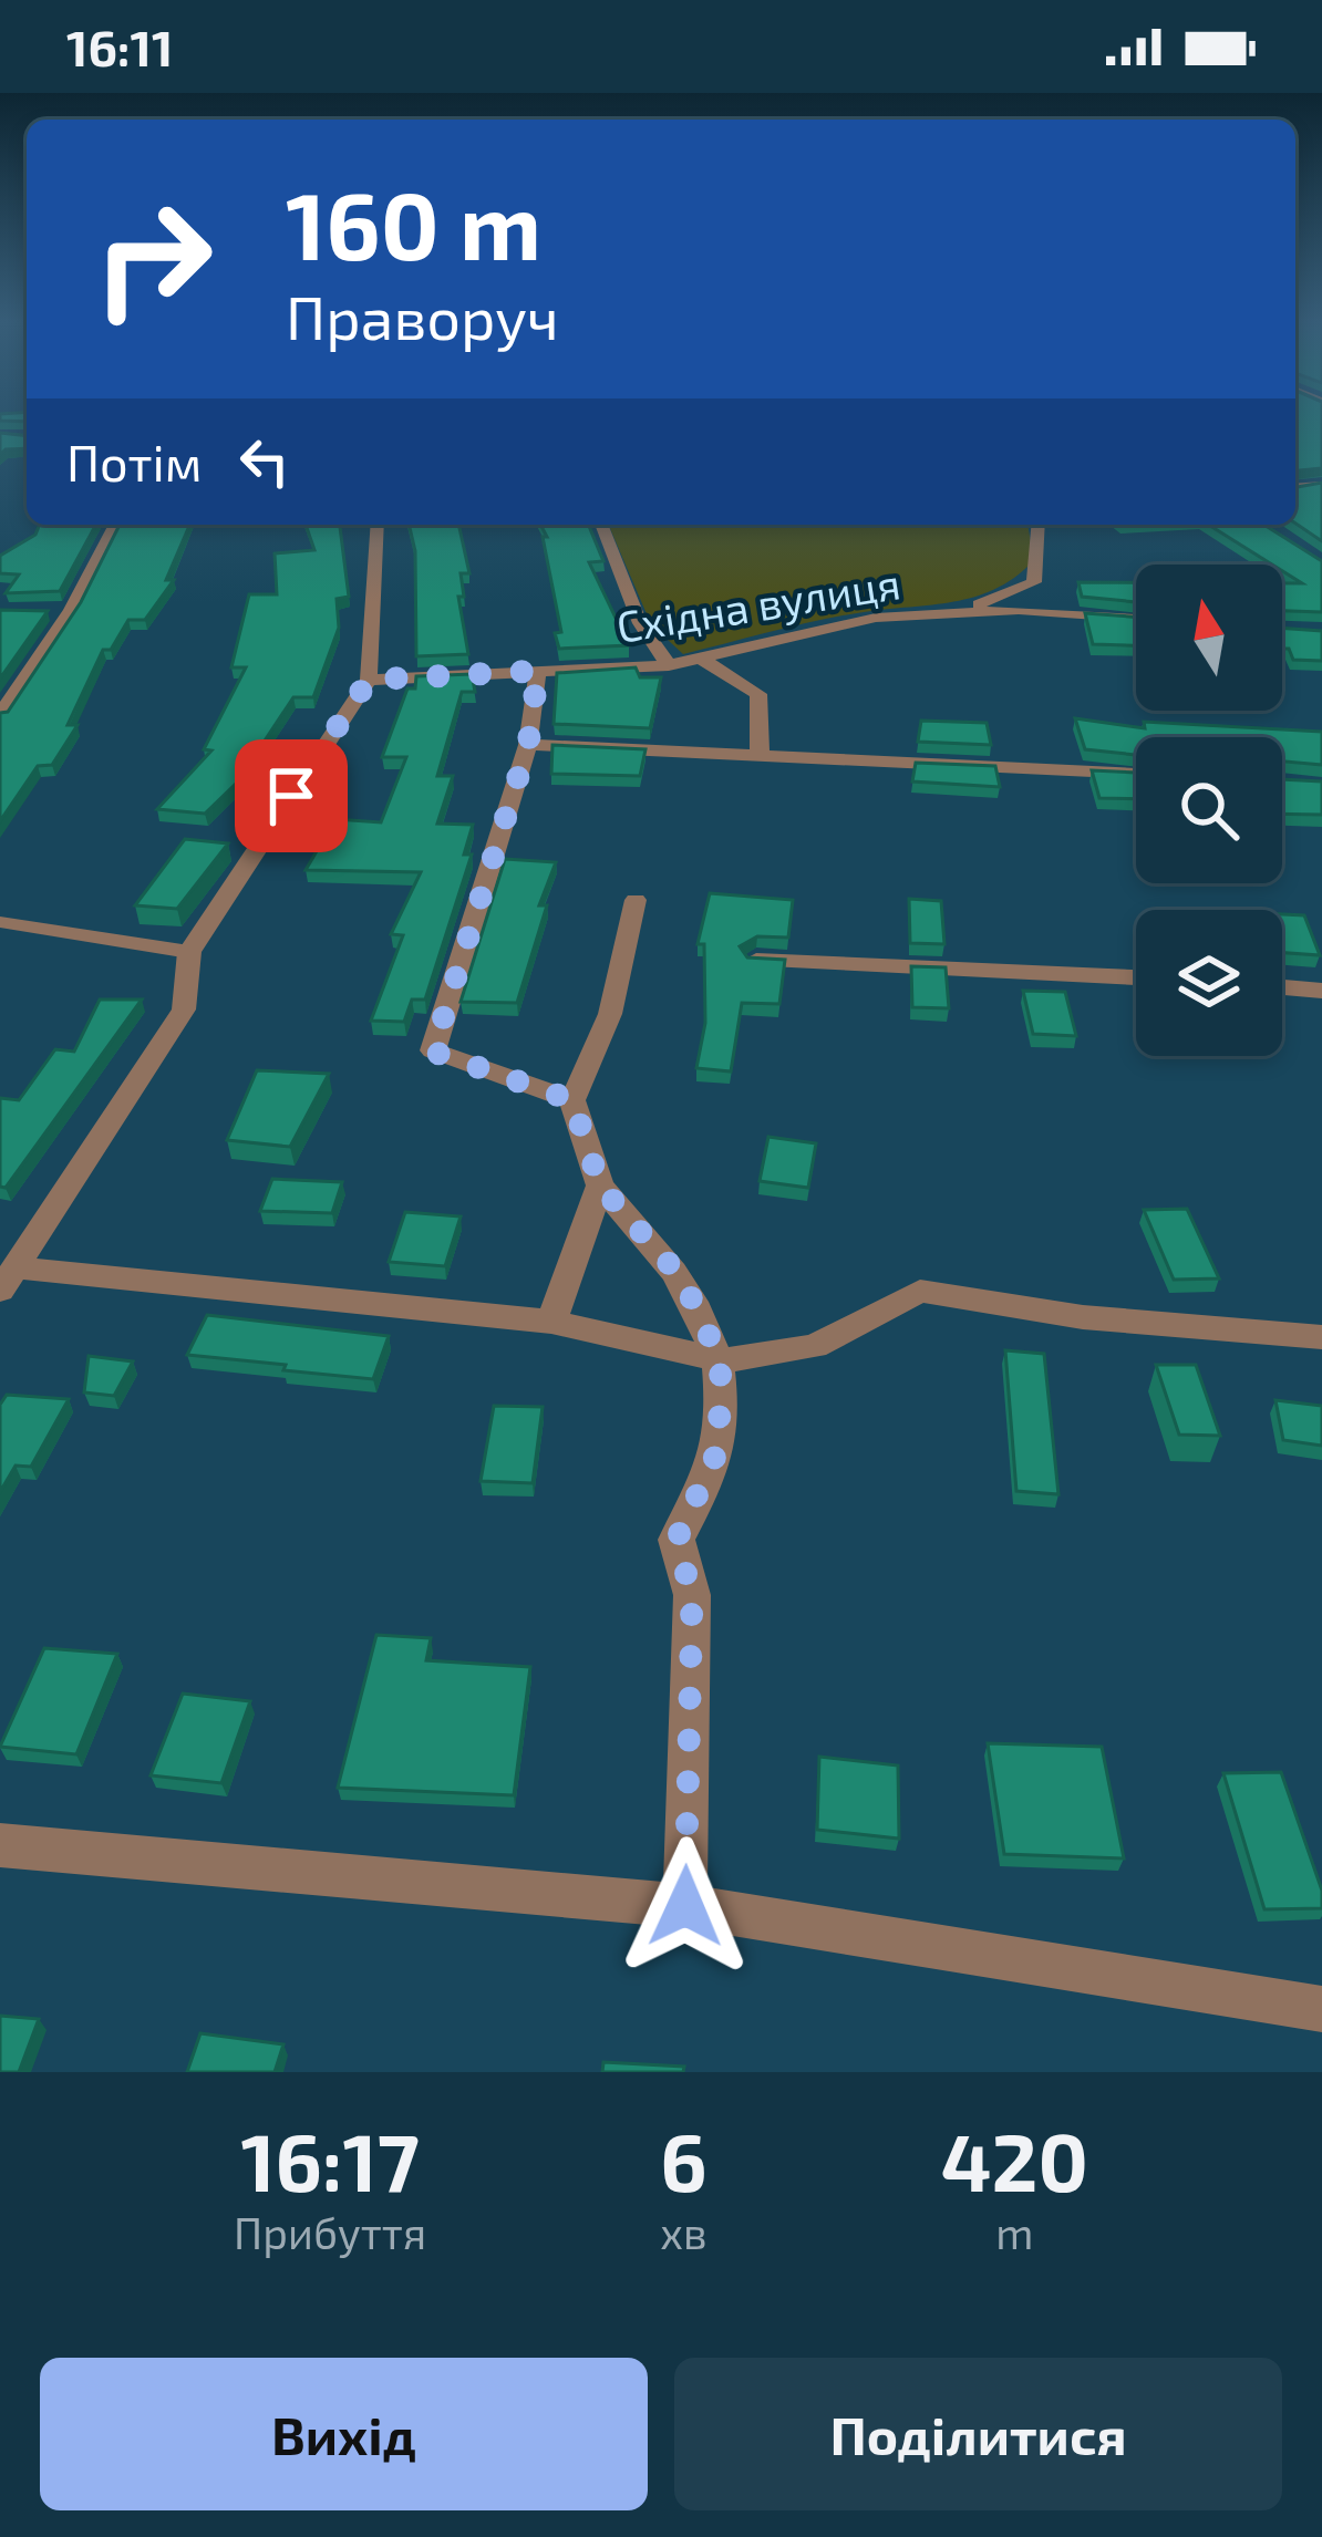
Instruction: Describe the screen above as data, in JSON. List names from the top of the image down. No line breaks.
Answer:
{"streets":{"street":["Східна вулиця"]},"north":"top","page":{"status":"16:11","turn":["160 m","Праворуч"],"then":"Потім","eta":["16:17","Прибуття","6","хв","420","m"],"buttons":["Вихід","Поділитися"]}}
